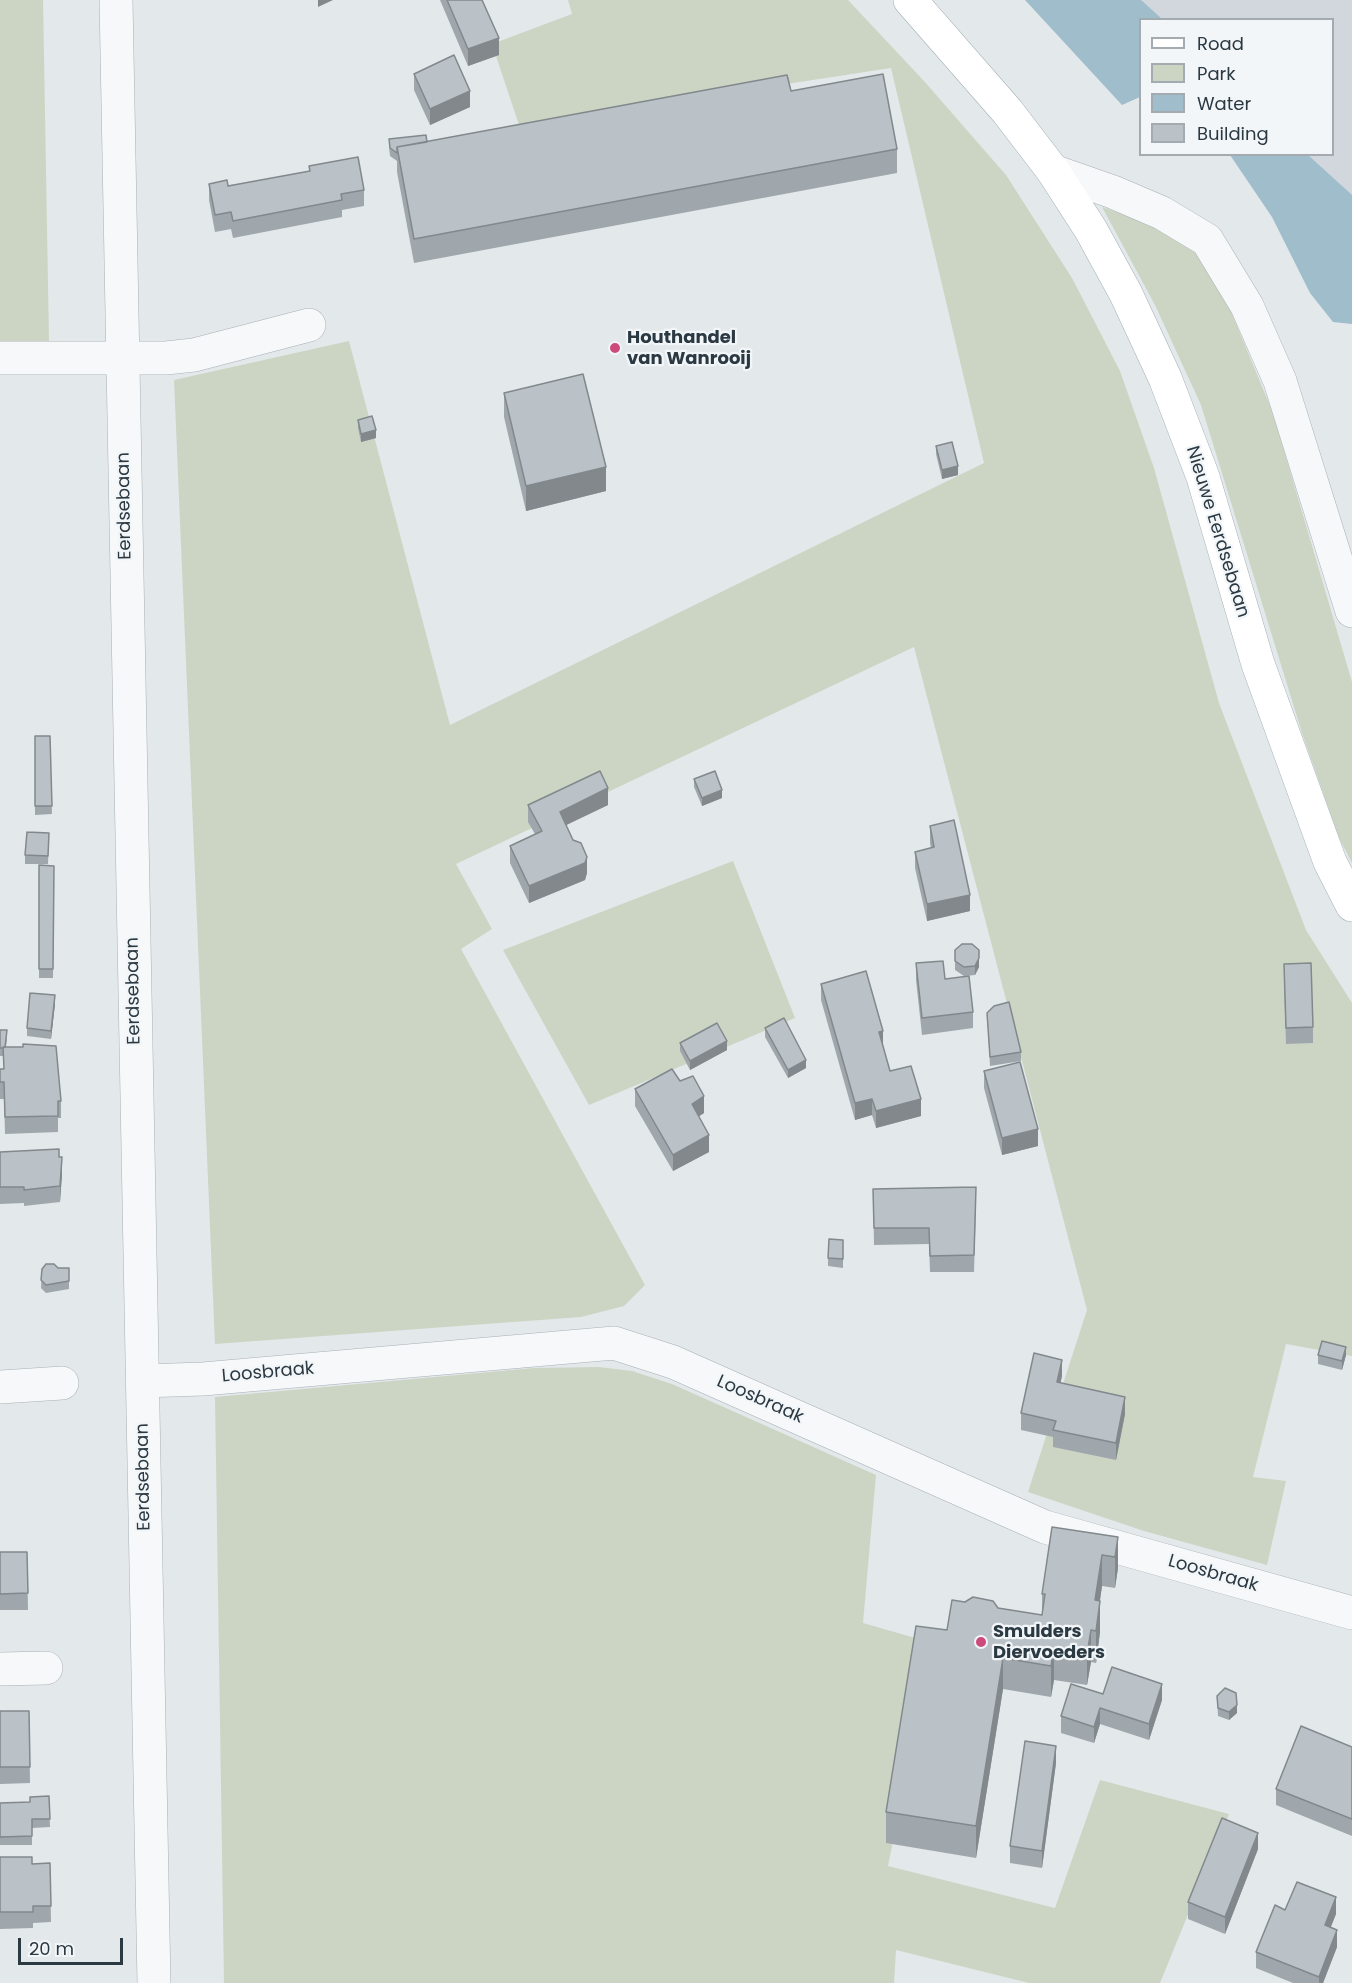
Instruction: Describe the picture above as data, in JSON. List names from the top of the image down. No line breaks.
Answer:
{"streets":{"main road":["Nieuwe Eerdsebaan"],"street":["Eerdsebaan","Loosbraak"]},"crossings":[["Eerdsebaan","Loosbraak"]],"places":["Houthandel van Wanrooij","Smulders Diervoeders"],"legend":["Road","Park","Water","Building"],"scale_bar":"20 m"}
